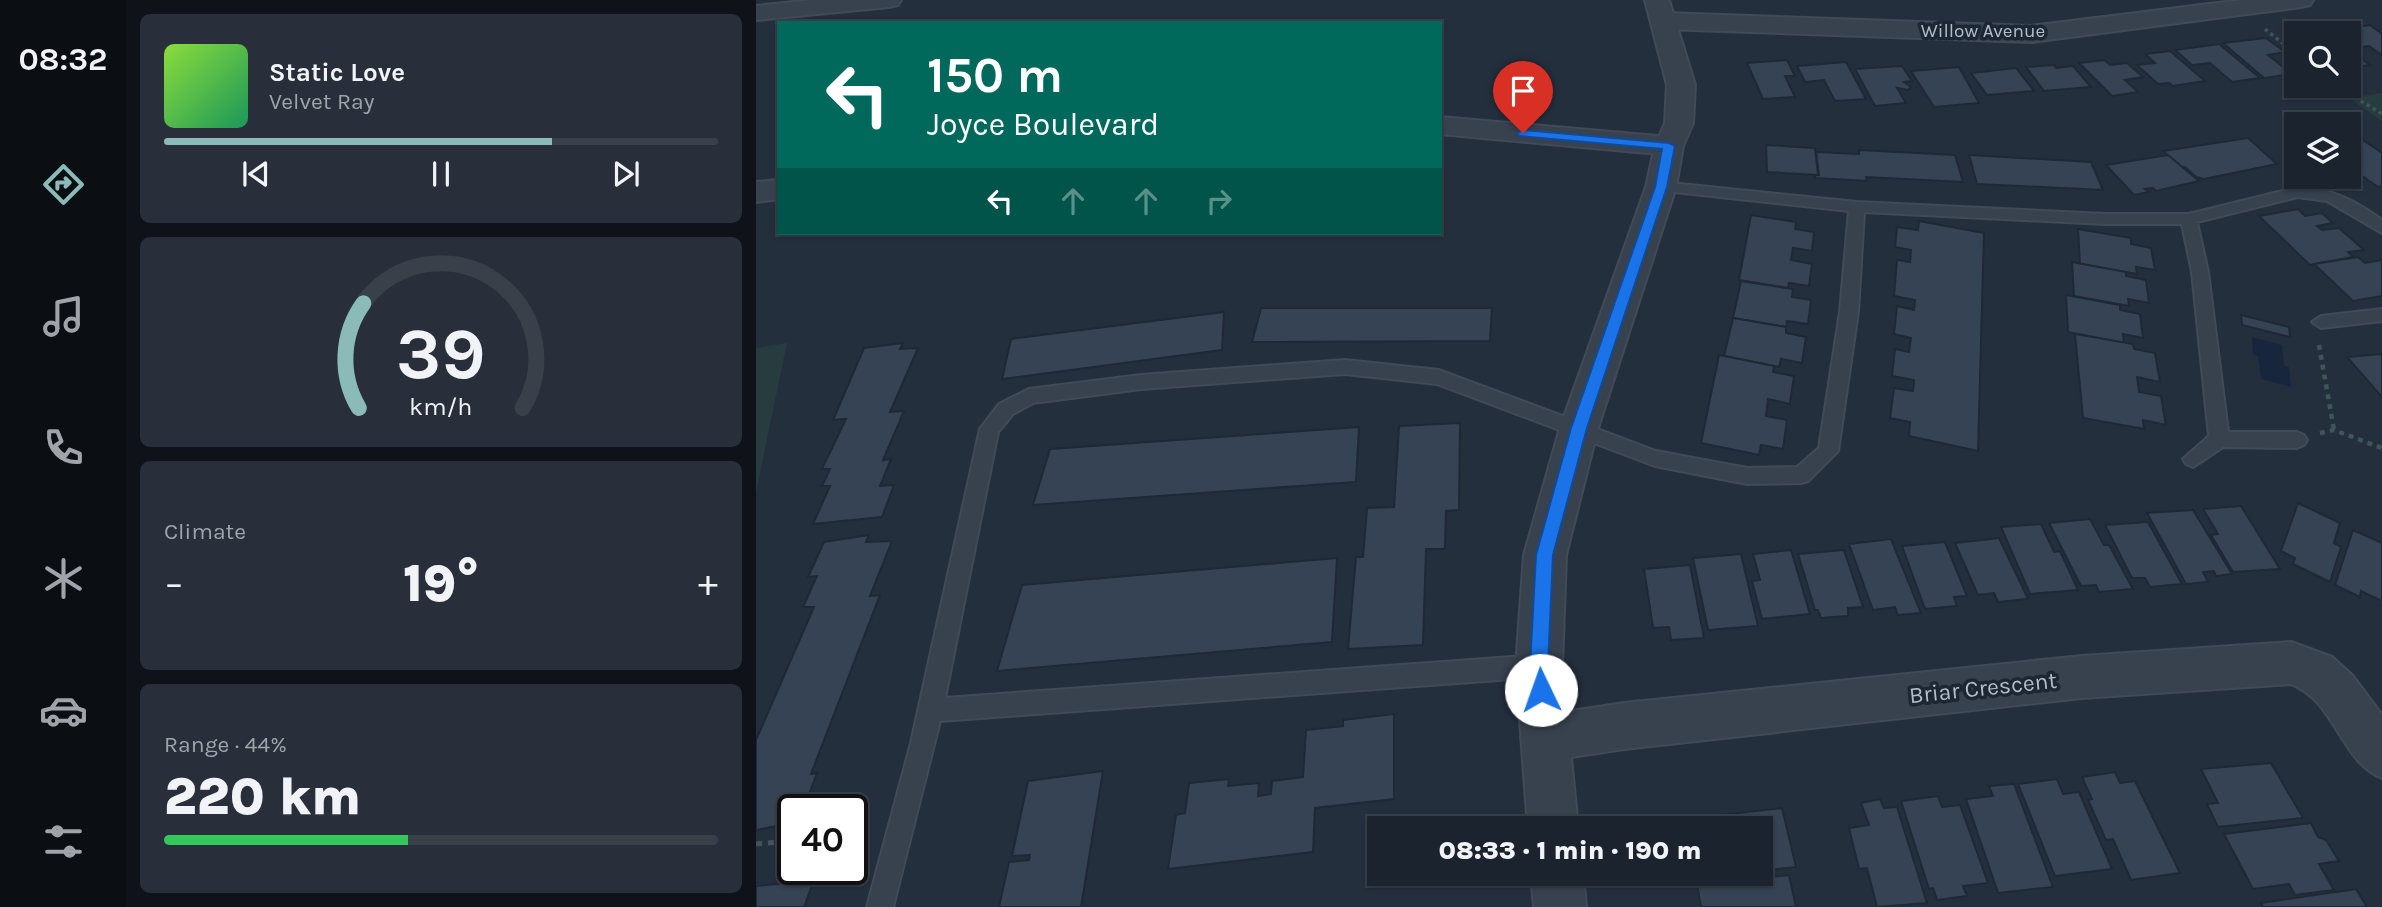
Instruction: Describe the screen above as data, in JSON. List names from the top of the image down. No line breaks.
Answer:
{"streets":{"street":["Willow Avenue","Briar Crescent"]},"page":{"tabs":"08:32","turn":["150 m","Joyce Boulevard"],"song":["Static Love","Velvet Ray"],"tile":["Climate",["Range · 44%","220 km"]],"heat":["−","19°","+"],"limit":"40","trip":"08:33 · 1 min · 190 m","gauge":["39","km/h"]}}
